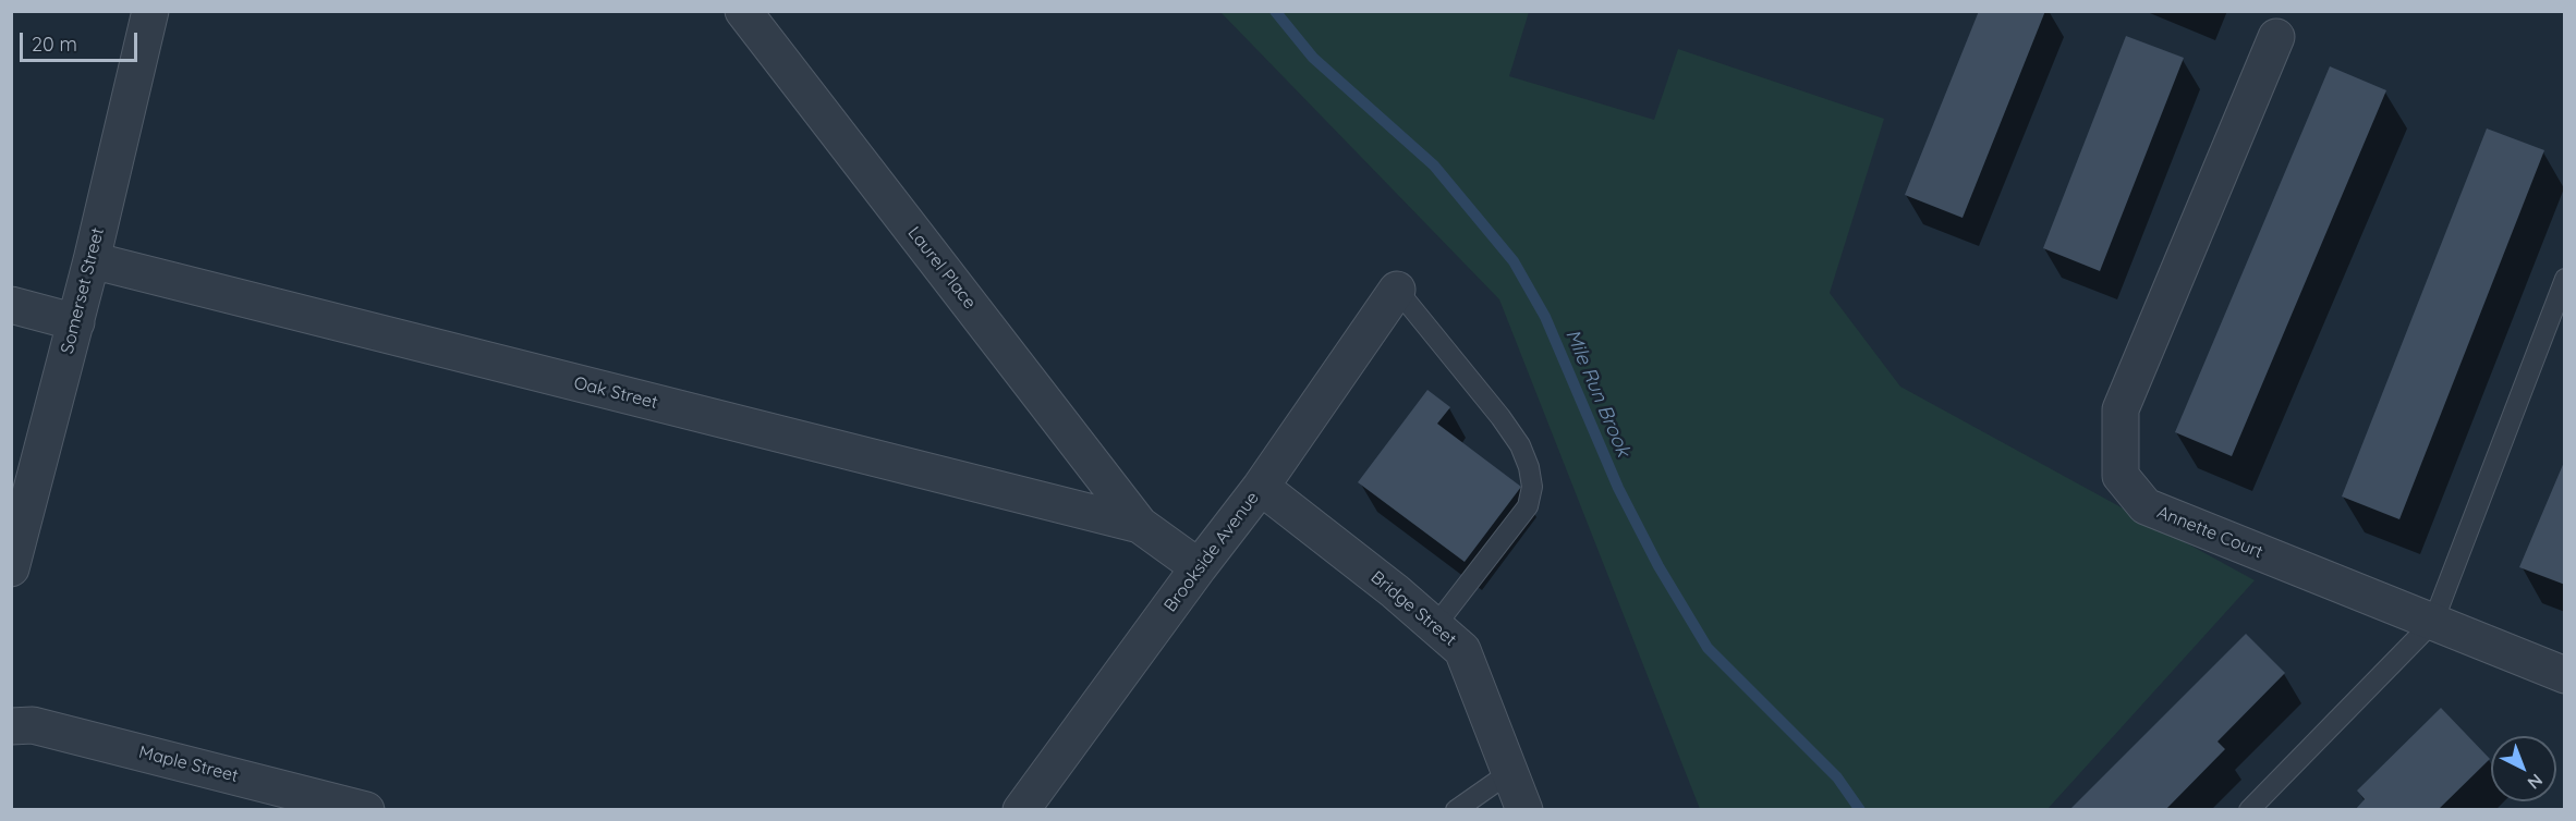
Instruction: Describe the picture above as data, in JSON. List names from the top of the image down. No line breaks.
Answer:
{"streets":{"street":["Laurel Place","Somerset Street","Oak Street","Annette Court","Brookside Avenue","Bridge Street","Maple Street"]},"crossings":[["Laurel Place","Oak Street"],["Somerset Street","Oak Street"],["Brookside Avenue","Bridge Street"]],"water":["Mile Run Brook"],"scale_bar":"20 m","north":"bottom right"}
